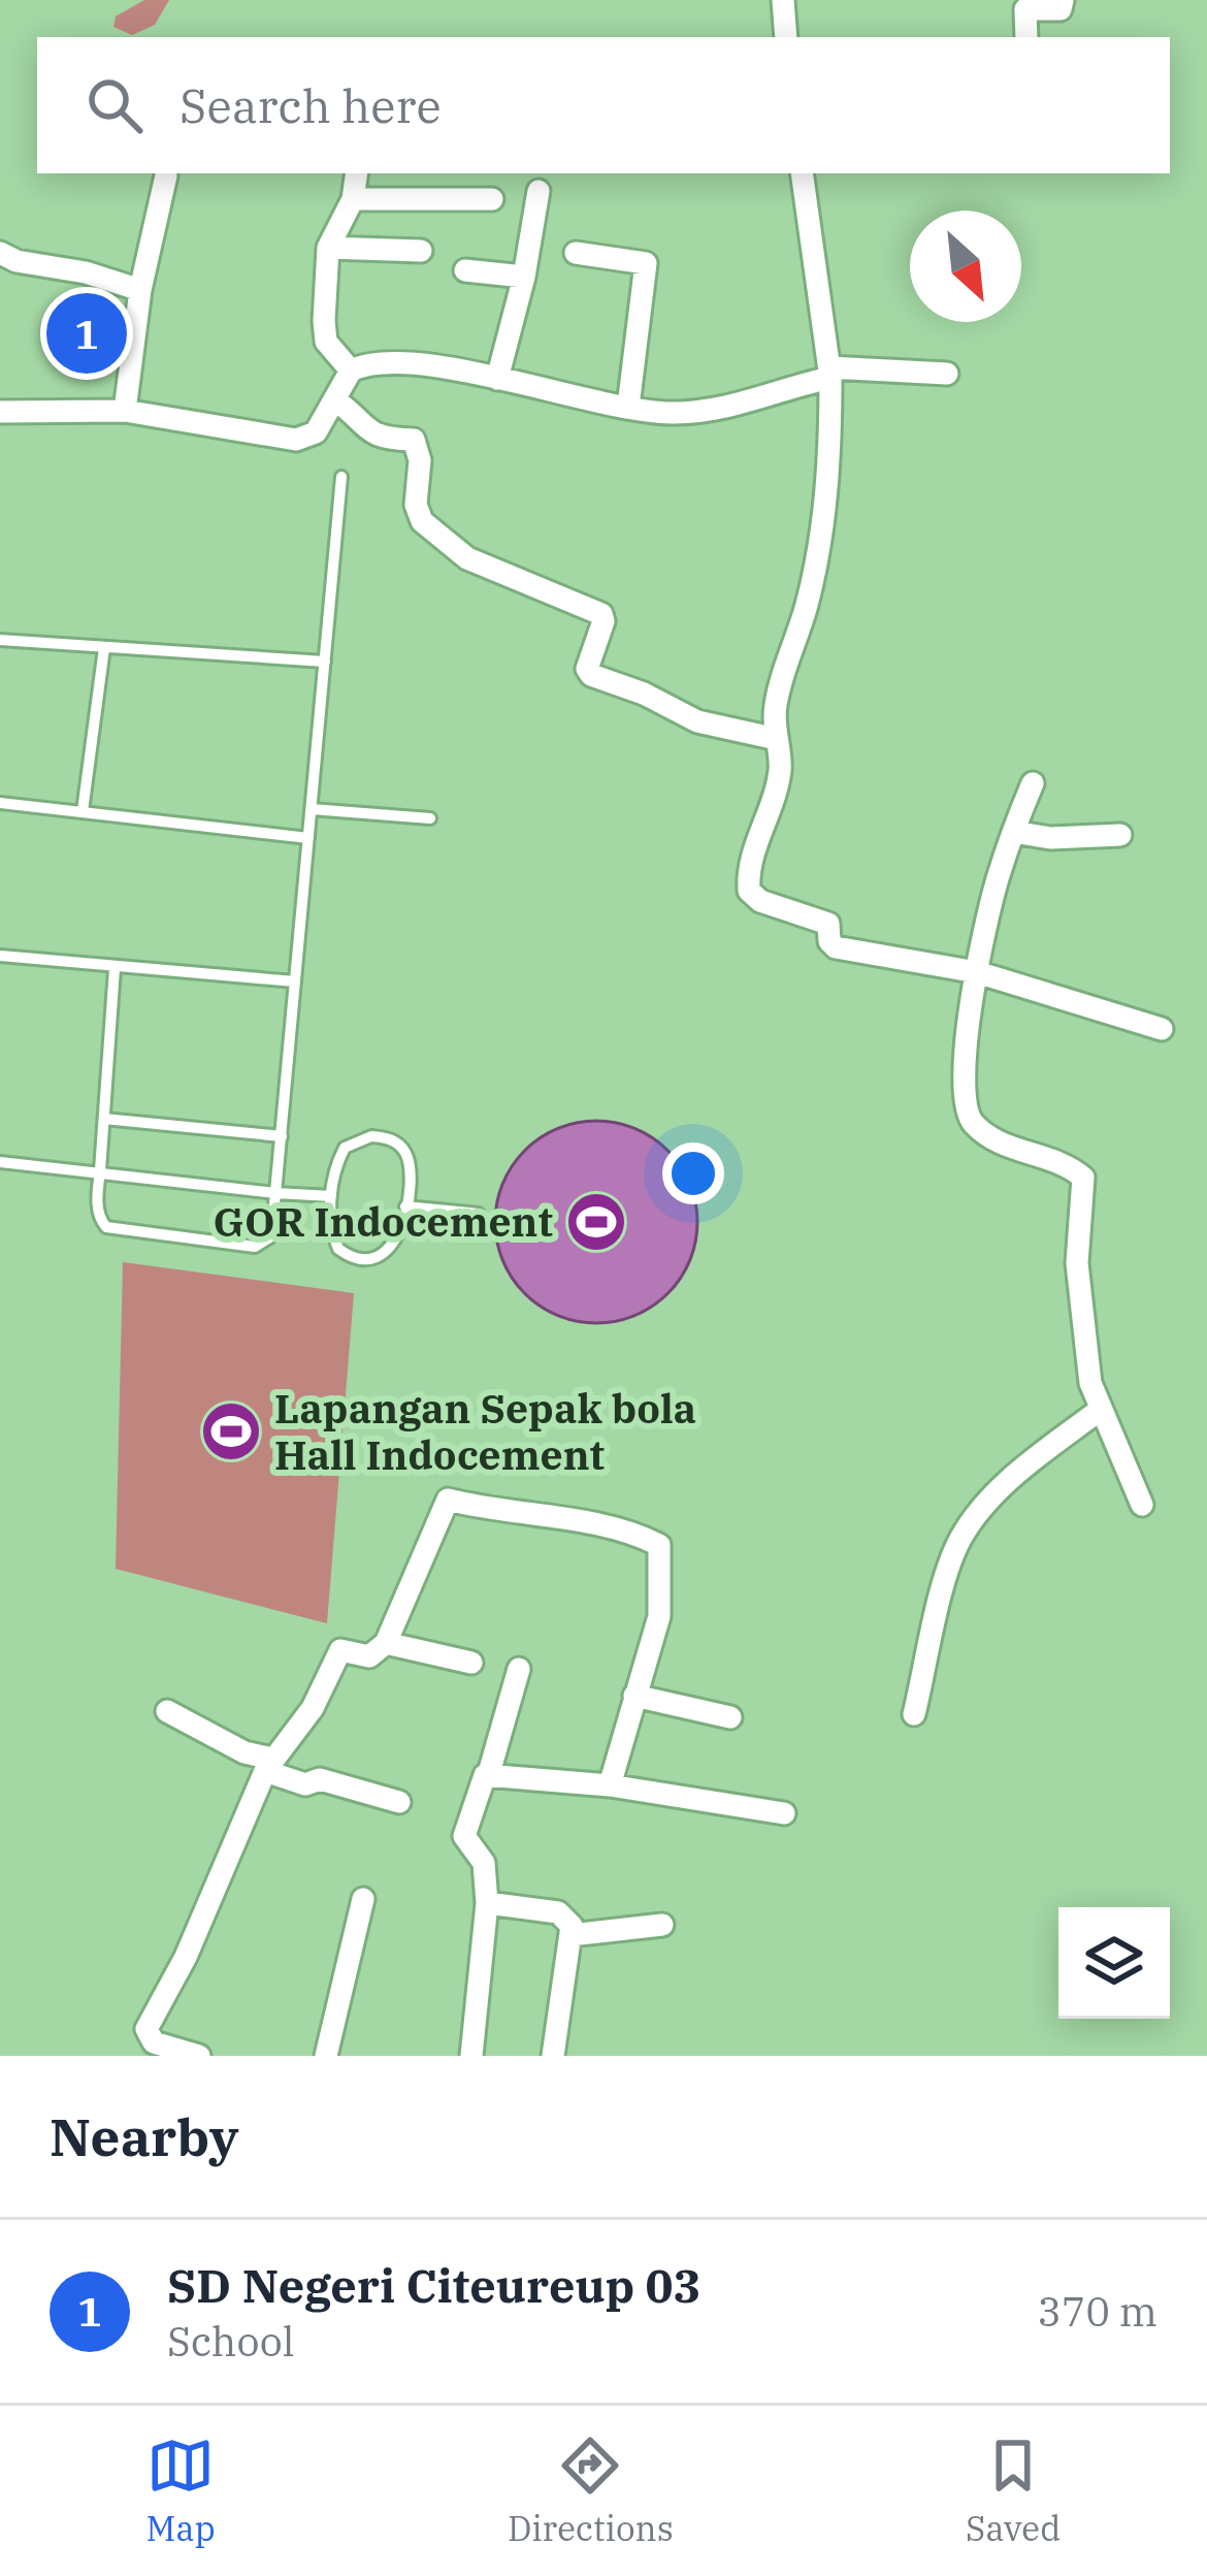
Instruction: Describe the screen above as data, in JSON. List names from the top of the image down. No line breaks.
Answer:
{"places":{"sports":["GOR Indocement","Lapangan Sepak bola Hall Indocement"]},"north":"bottom right","page":{"search":"Search here","pins":"1","heading":"Nearby","list":[{"mark":"1","name":"SD Negeri Citeureup 03","note":"School","value":"370 m"}],"nav":["Map","Directions","Saved"]}}
